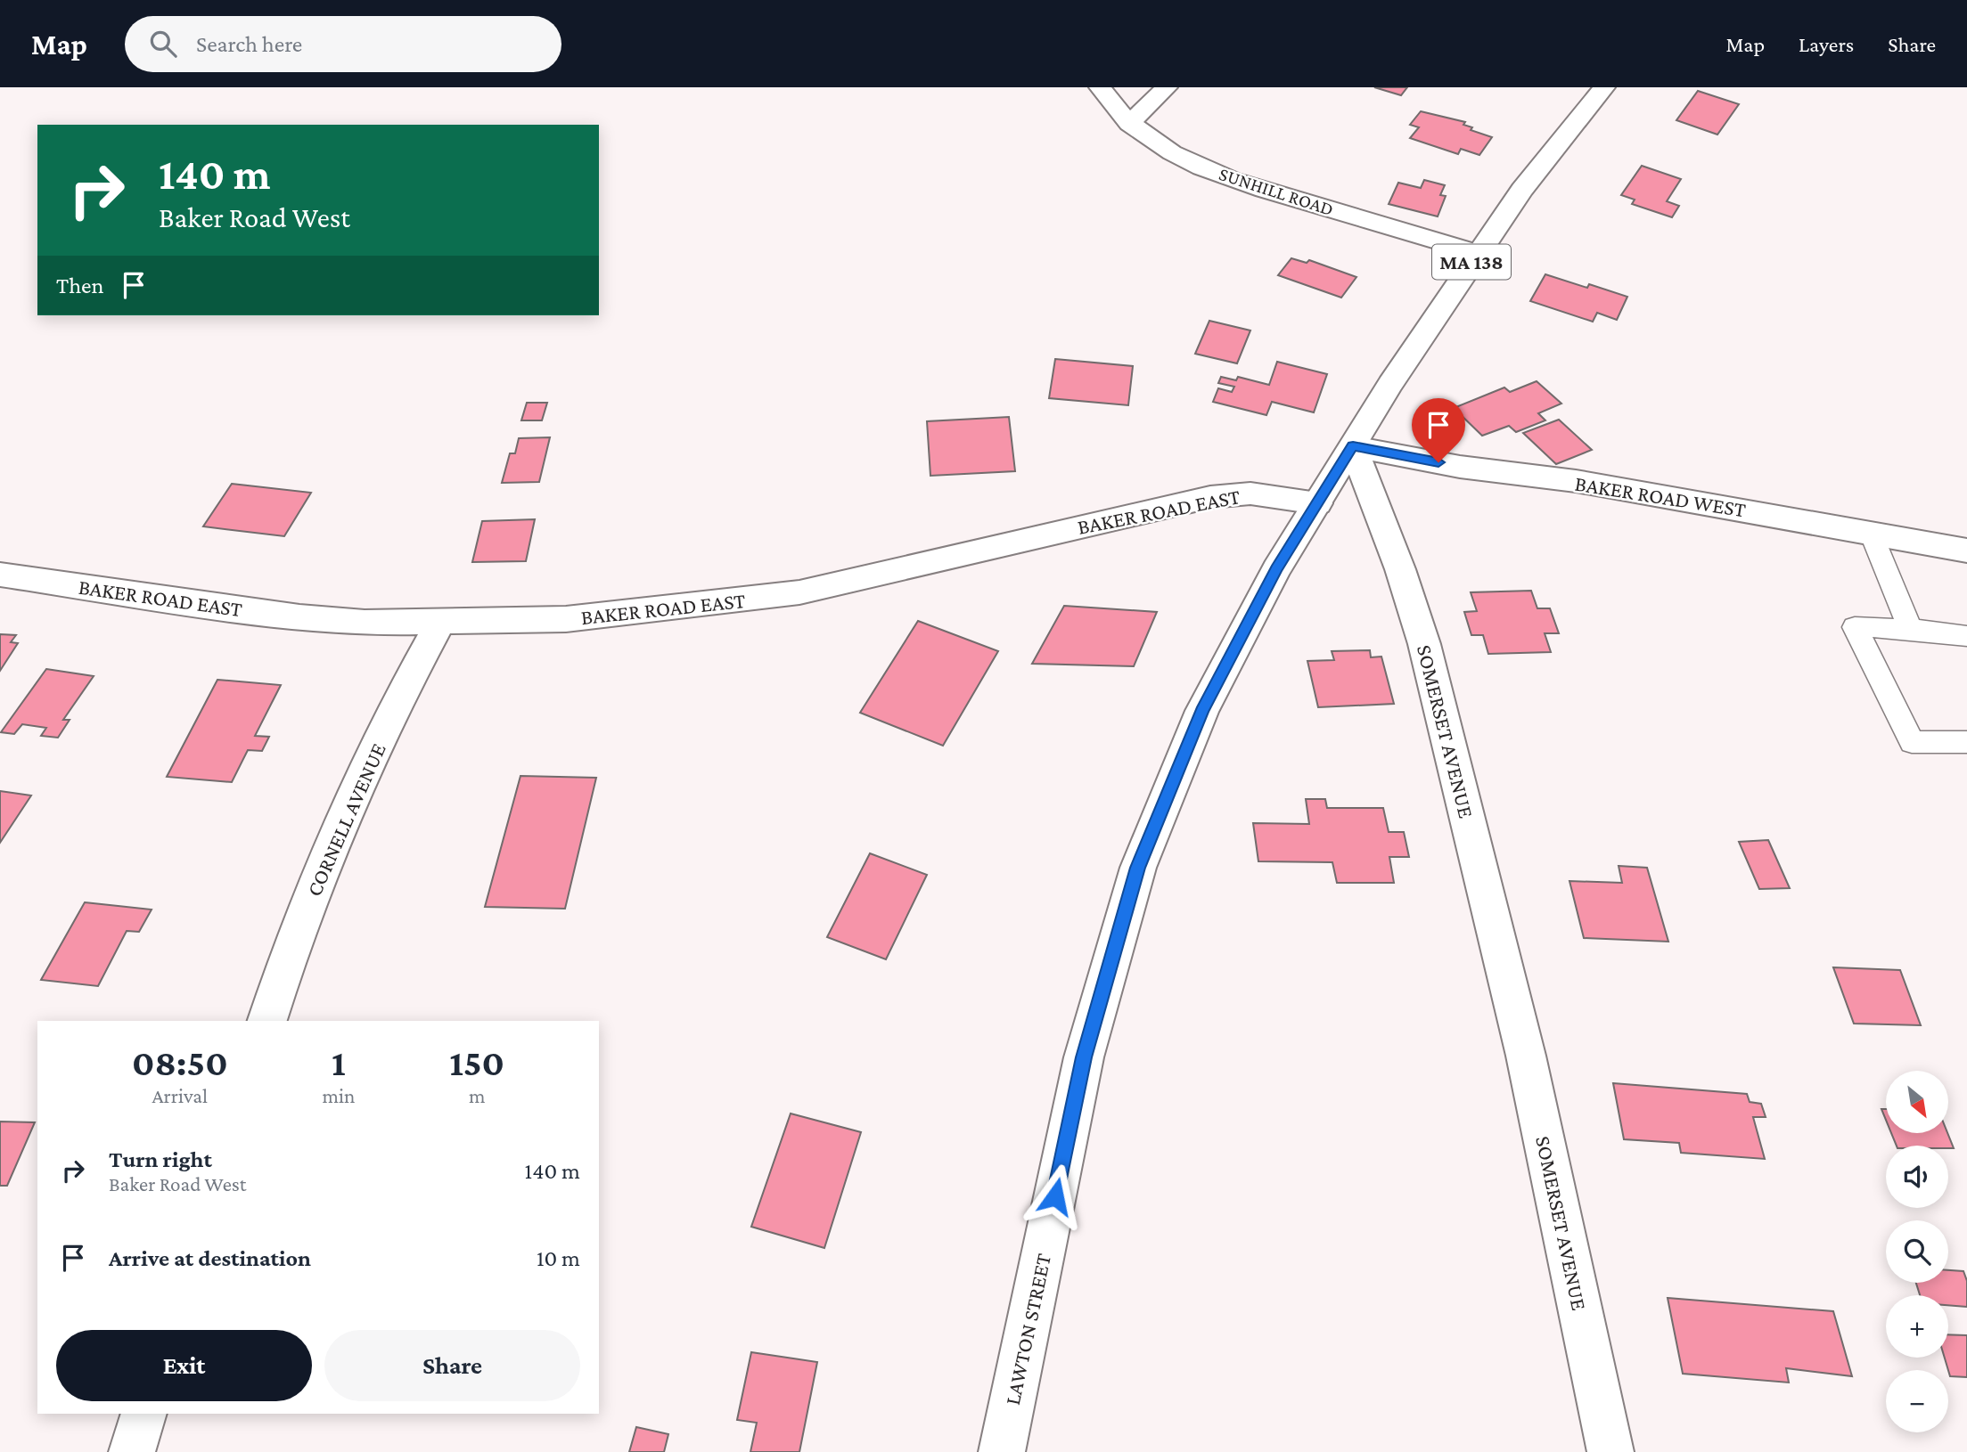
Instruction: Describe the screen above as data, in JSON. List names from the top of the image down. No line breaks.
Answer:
{"streets":{"street":["SUNHILL ROAD","MA 138","BAKER ROAD WEST","BAKER ROAD EAST","SOMERSET AVENUE","CORNELL AVENUE","LAWTON STREET"]},"crossings":[["SUNHILL ROAD","MA 138"],["MA 138","BAKER ROAD WEST"],["MA 138","SOMERSET AVENUE"],["MA 138","LAWTON STREET"],["BAKER ROAD WEST","SOMERSET AVENUE"],["BAKER ROAD WEST","LAWTON STREET"],["BAKER ROAD EAST","CORNELL AVENUE"],["BAKER ROAD EAST","LAWTON STREET"],["SOMERSET AVENUE","LAWTON STREET"]],"north":"bottom right","page":{"header":"Map","search":"Search here","nav":["Map","Layers","Share"],"turn":["140 m","Baker Road West"],"then":"Then","eta":["08:50","Arrival","1","min","150","m"],"map_buttons":["+","−"],"list":[{"name":"Turn right","note":"Baker Road West","value":"140 m"},{"name":"Arrive at destination","value":"10 m"}],"buttons":["Exit","Share"]}}
